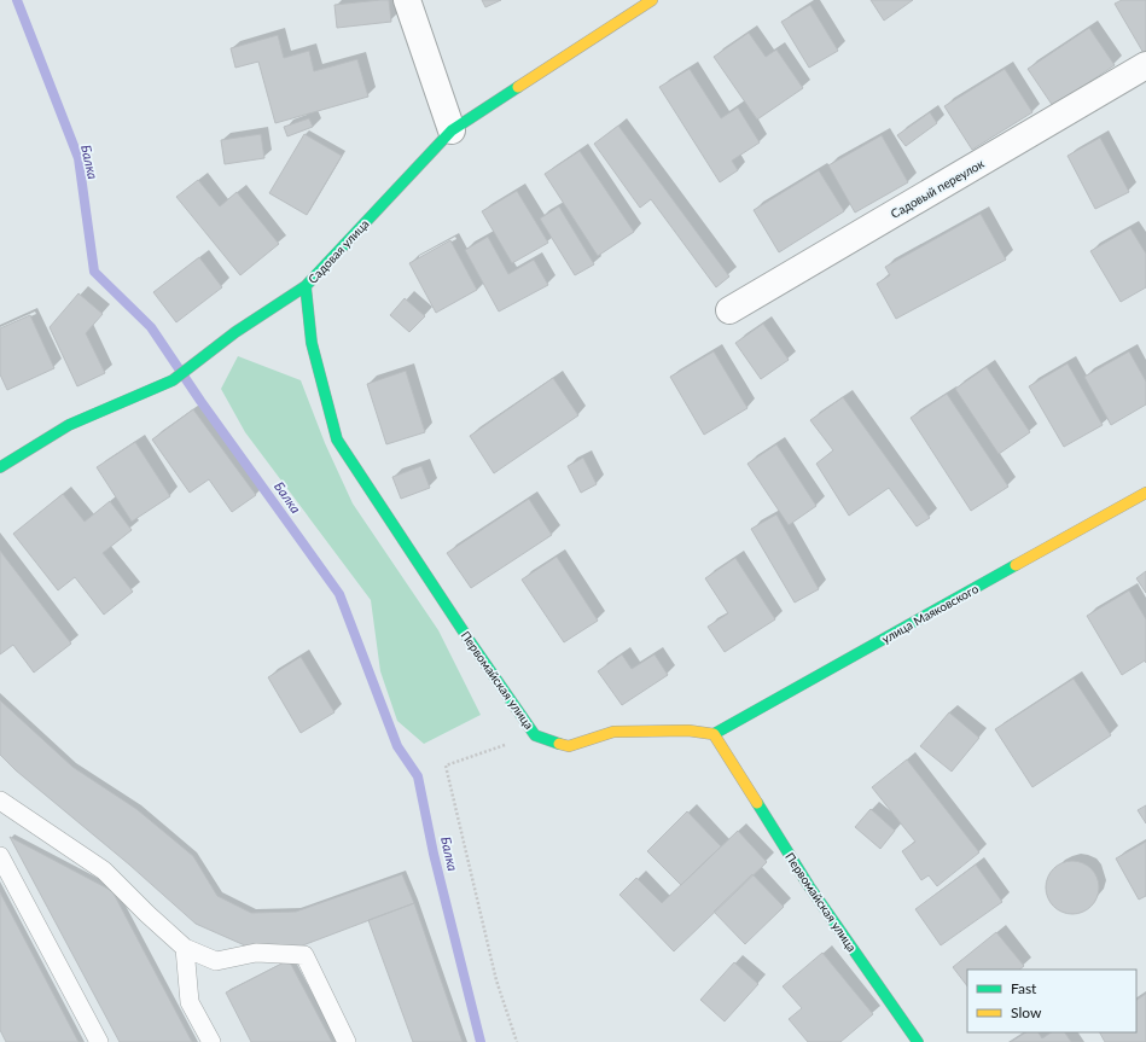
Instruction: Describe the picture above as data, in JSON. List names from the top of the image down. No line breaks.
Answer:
{"streets":{"street":["Садовый переулок","Садовая улица","улица Маяковского","Первомайская улица"]},"crossings":[["Садовая улица","Первомайская улица"],["улица Маяковского","Первомайская улица"]],"water":["Балка"],"legend":["Fast","Slow"]}
